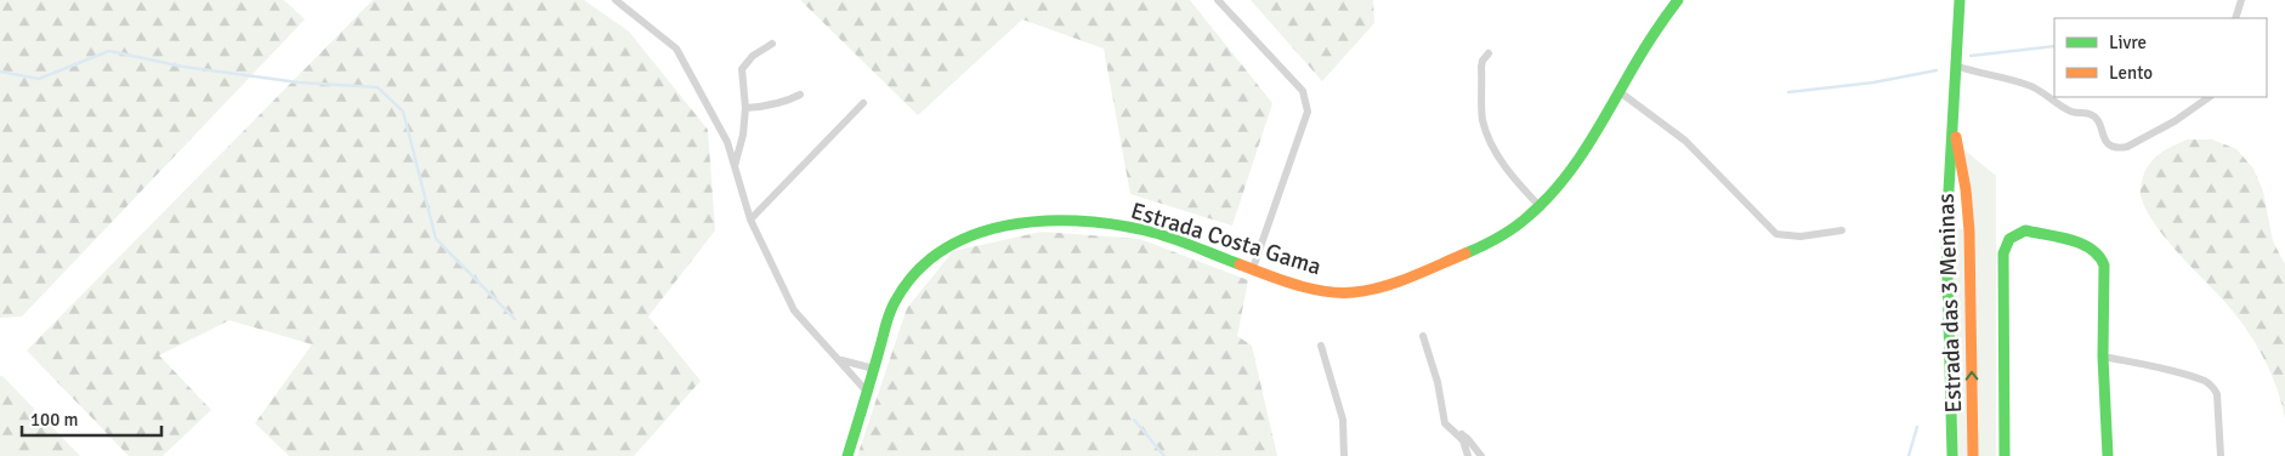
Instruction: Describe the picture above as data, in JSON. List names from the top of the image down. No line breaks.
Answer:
{"streets":{"main road":["Estrada Costa Gama","Estrada das 3 Meninas"]},"legend":["Livre","Lento"],"scale_bar":"100 m"}
